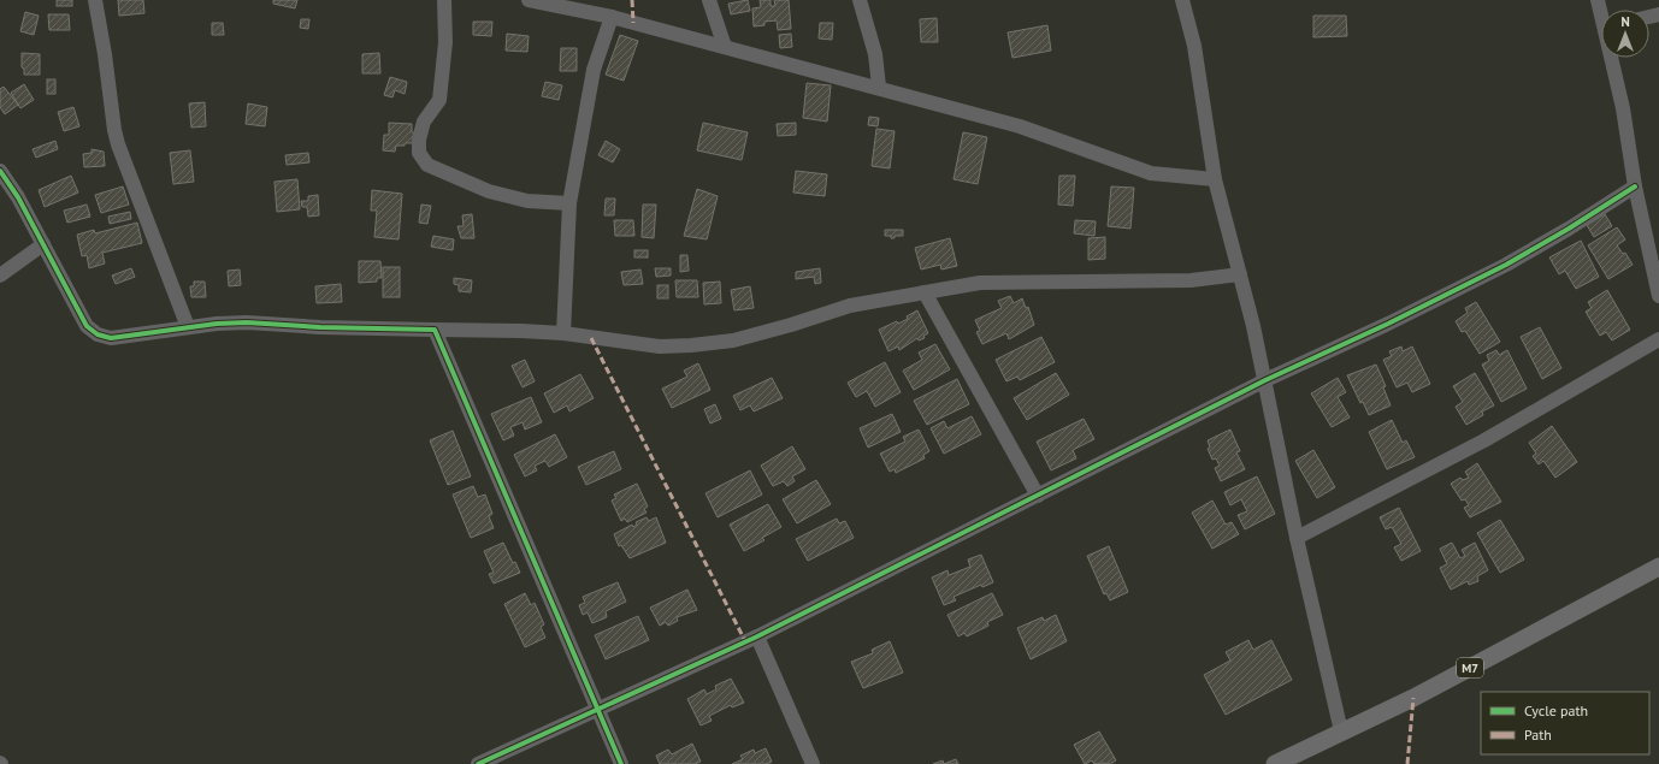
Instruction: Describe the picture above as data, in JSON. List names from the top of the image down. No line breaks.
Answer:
{"streets":{"main road":["M7"]},"legend":["Cycle path","Path"],"north":"top"}
